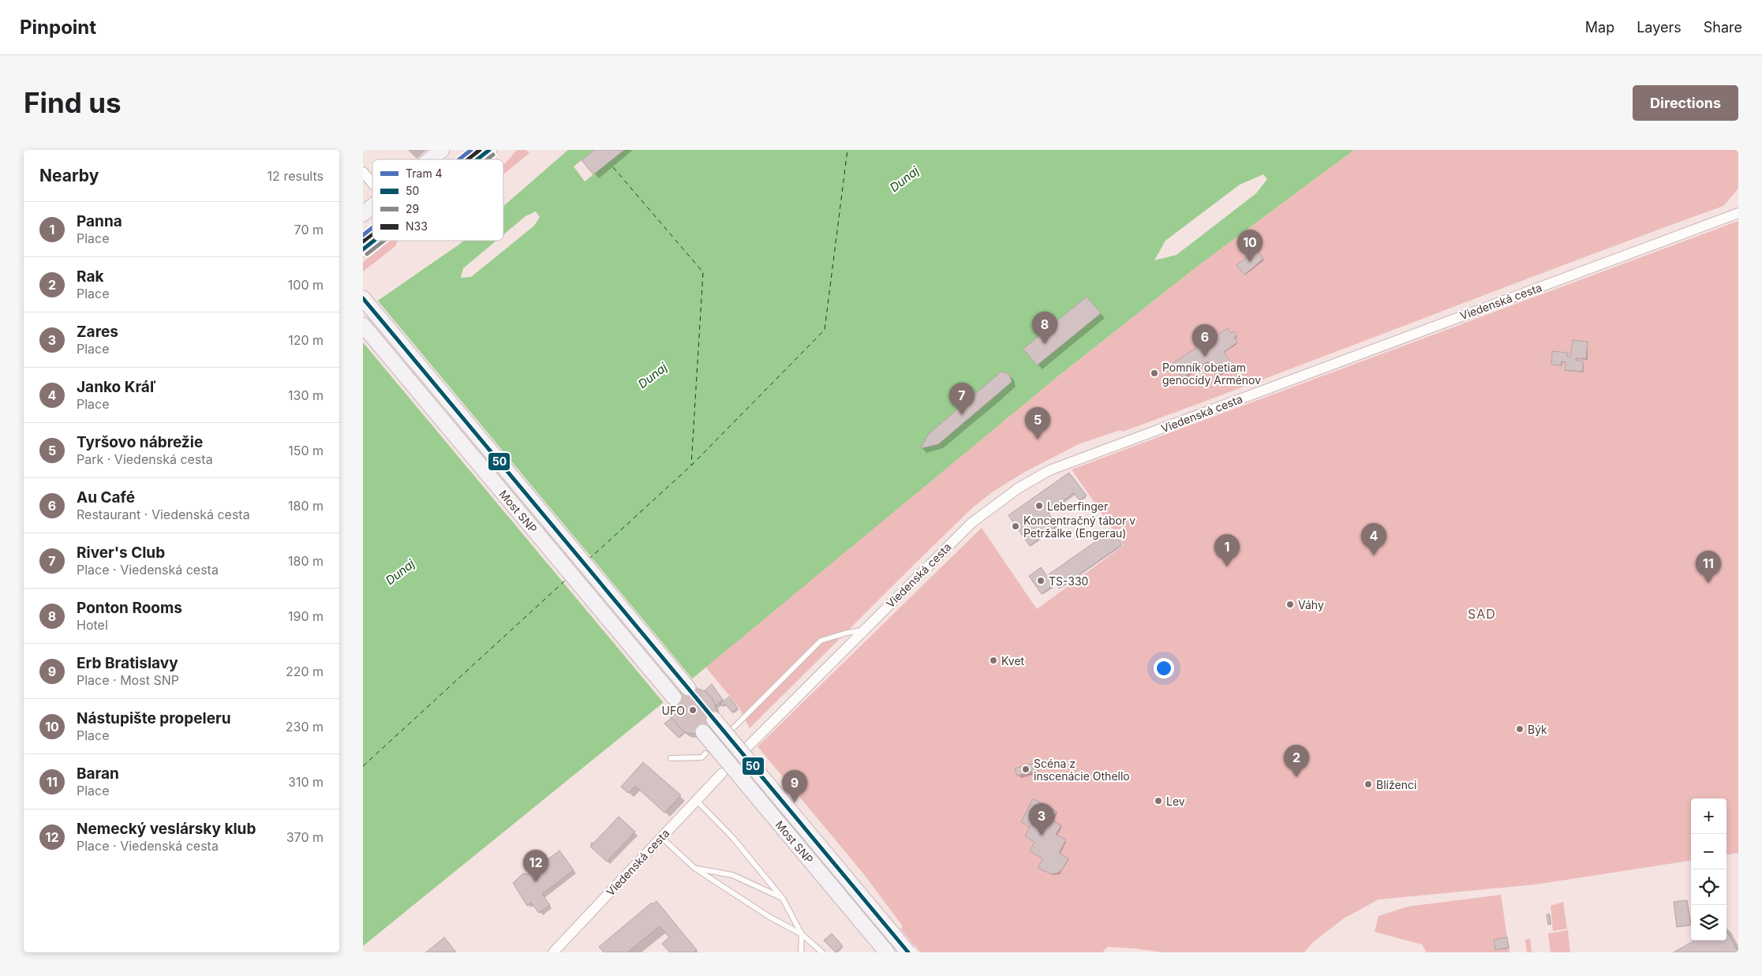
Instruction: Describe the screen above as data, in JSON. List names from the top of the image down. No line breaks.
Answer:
{"streets":{"main road":["Most SNP"],"street":["Viedenská cesta"]},"districts":["SAD"],"water":["Dunaj"],"places":["Pomník obetiam genocídy Arménov","Leberfinger","Koncentračný tábor v Petržalke (Engerau)","TS-330","Váhy","Kvet","UFO","Býk","Scéna z inscenácie Othello","Blíženci","Lev"],"lines":["tram line 4","transit line 50","transit line N33","transit line 29"],"legend":["Tram 4","50","29","N33"],"page":{"header":"Pinpoint","nav":["Map","Layers","Share"],"buttons":"Directions","title":"Find us","heading":["Nearby","12 results"],"list":[{"mark":"1","name":"Panna","note":"Place","value":"70 m"},{"mark":"2","name":"Rak","note":"Place","value":"100 m"},{"mark":"3","name":"Zares","note":"Place","value":"120 m"},{"mark":"4","name":"Janko Kráľ","note":"Place","value":"130 m"},{"mark":"5","name":"Tyršovo nábrežie","note":"Park · Viedenská cesta","value":"150 m"},{"mark":"6","name":"Au Café","note":"Restaurant · Viedenská cesta","value":"180 m"},{"mark":"7","name":"River's Club","note":"Place · Viedenská cesta","value":"180 m"},{"mark":"8","name":"Ponton Rooms","note":"Hotel","value":"190 m"},{"mark":"9","name":"Erb Bratislavy","note":"Place · Most SNP","value":"220 m"},{"mark":"10","name":"Nástupište propeleru","note":"Place","value":"230 m"},{"mark":"11","name":"Baran","note":"Place","value":"310 m"},{"mark":"12","name":"Nemecký veslársky klub","note":"Place · Viedenská cesta","value":"370 m"}],"pins":["10","8","6","7","5","4","1","11","2","9","3","12"],"map_buttons":["+","−"]}}
